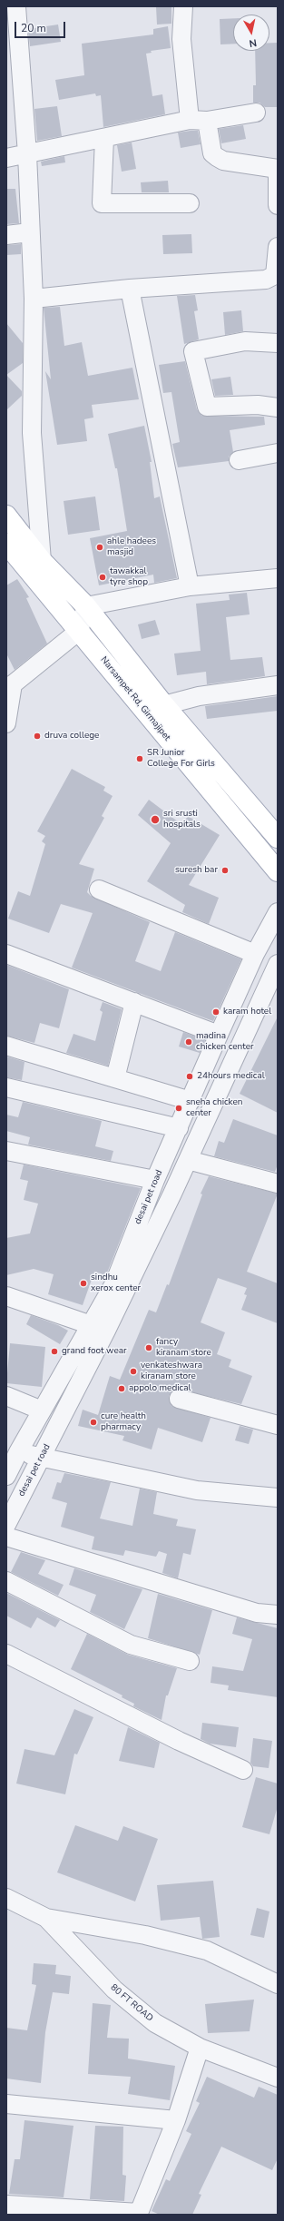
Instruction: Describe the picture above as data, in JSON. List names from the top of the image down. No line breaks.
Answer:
{"streets":{"main road":["Narsampet Rd, Girmajipet"],"street":["desai pet road","80 FT ROAD"]},"places":["ahle hadees masjid","tawakkal tyre shop","druva college","SR Junior College For Girls","sri srusti hospitals","suresh bar","karam hotel","madina chicken center","24hours medical","sneha chicken center","sindhu xerox center","fancy kiranam store","grand foot wear","venkateshwara kiranam store","appolo medical","cure health pharmacy"],"scale_bar":"20 m","north":"bottom"}
